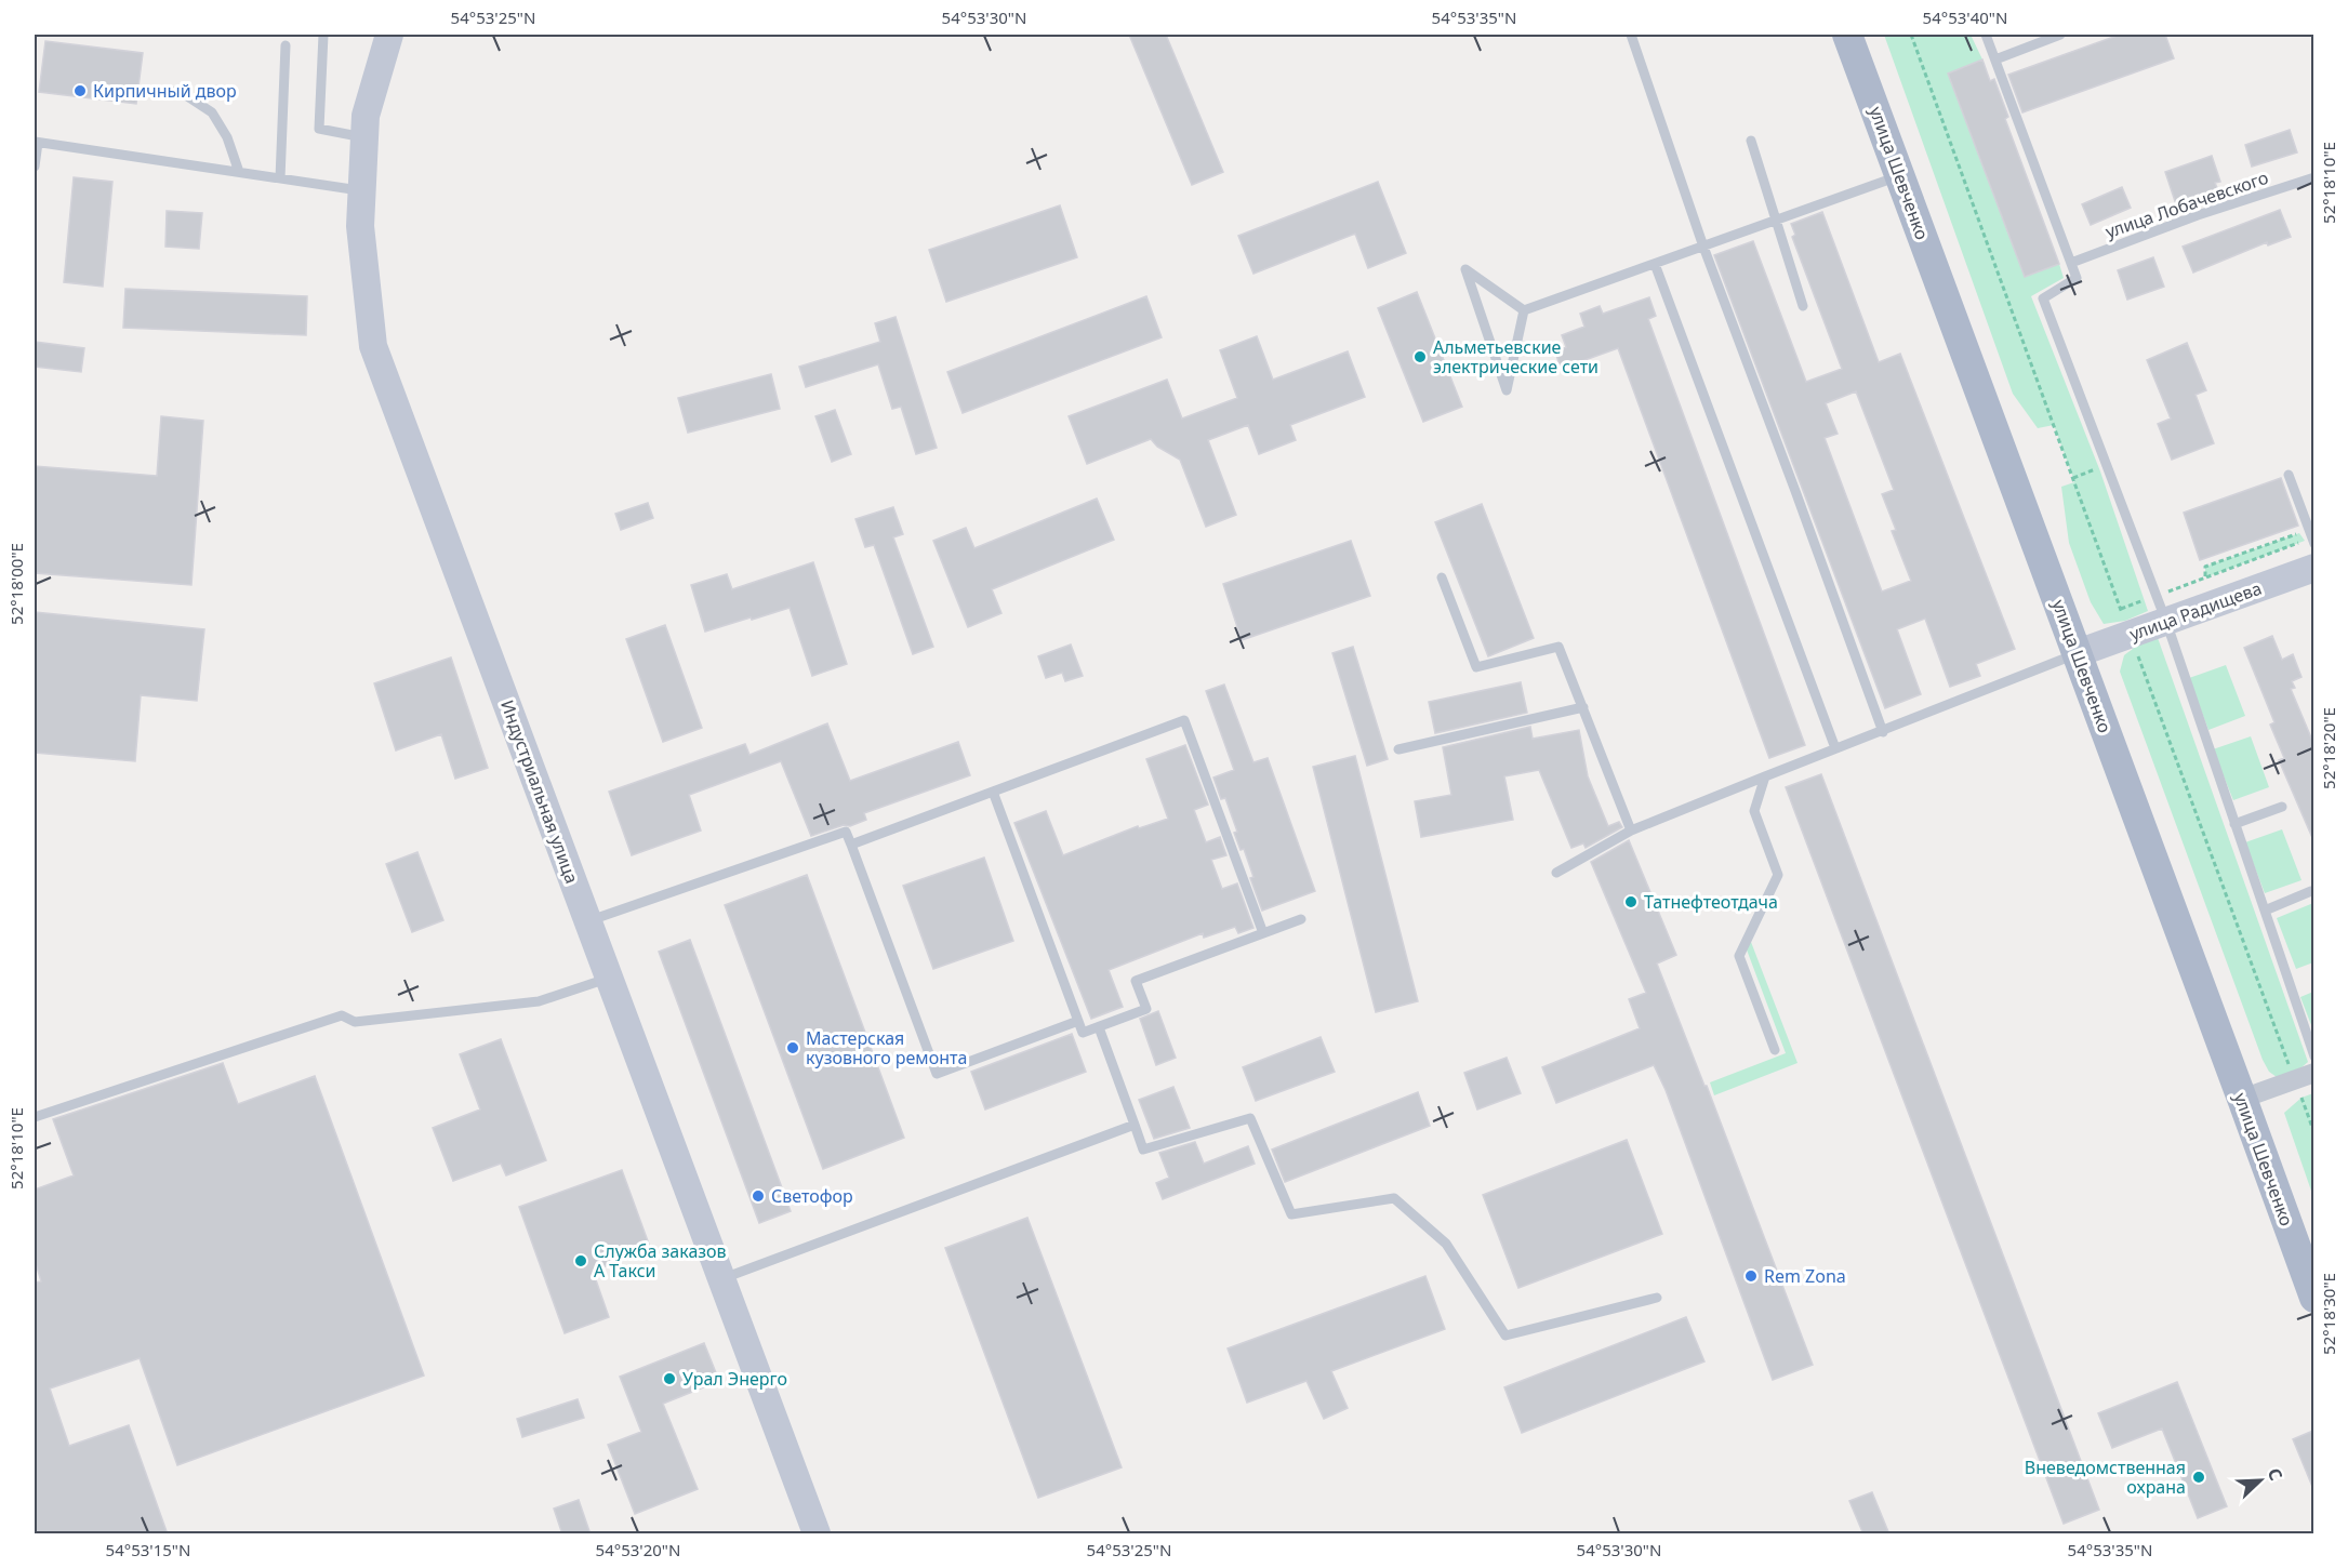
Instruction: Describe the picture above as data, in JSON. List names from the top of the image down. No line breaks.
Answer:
{"streets":{"main road":["улица Шевченко"],"street":["улица Радищева","Индустриальная улица"],"lane":["улица Лобачевского"]},"crossings":[["улица Шевченко","улица Радищева"]],"places":["Кирпичный двор","Альметьевские электрические сети","Татнефтеотдача","Мастерская кузовного ремонта","Светофор","Служба заказов А Такси","Rem Zona","Урал Энерго","Вневедомственная охрана"],"north":"top right","coordinates":["54°53'25\"N","54°53'30\"N","54°53'35\"N","54°53'40\"N","52°18'10\"E","52°18'00\"E","52°18'20\"E","52°18'30\"E","54°53'15\"N","54°53'20\"N"]}
